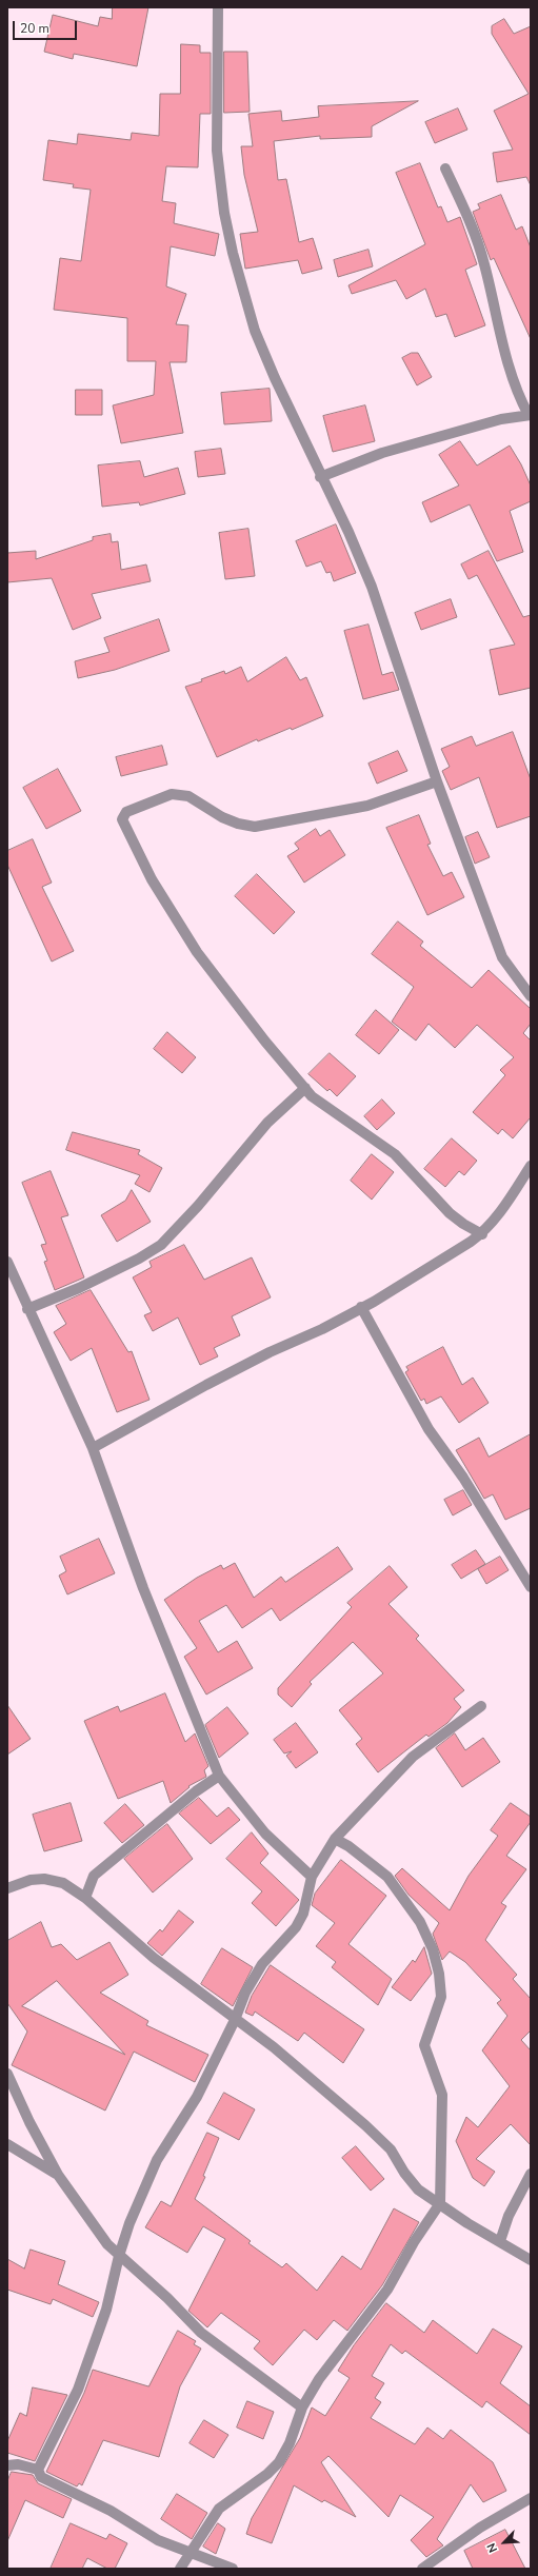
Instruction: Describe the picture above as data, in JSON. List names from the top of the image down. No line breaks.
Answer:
{"scale_bar":"20 m","north":"bottom left"}
